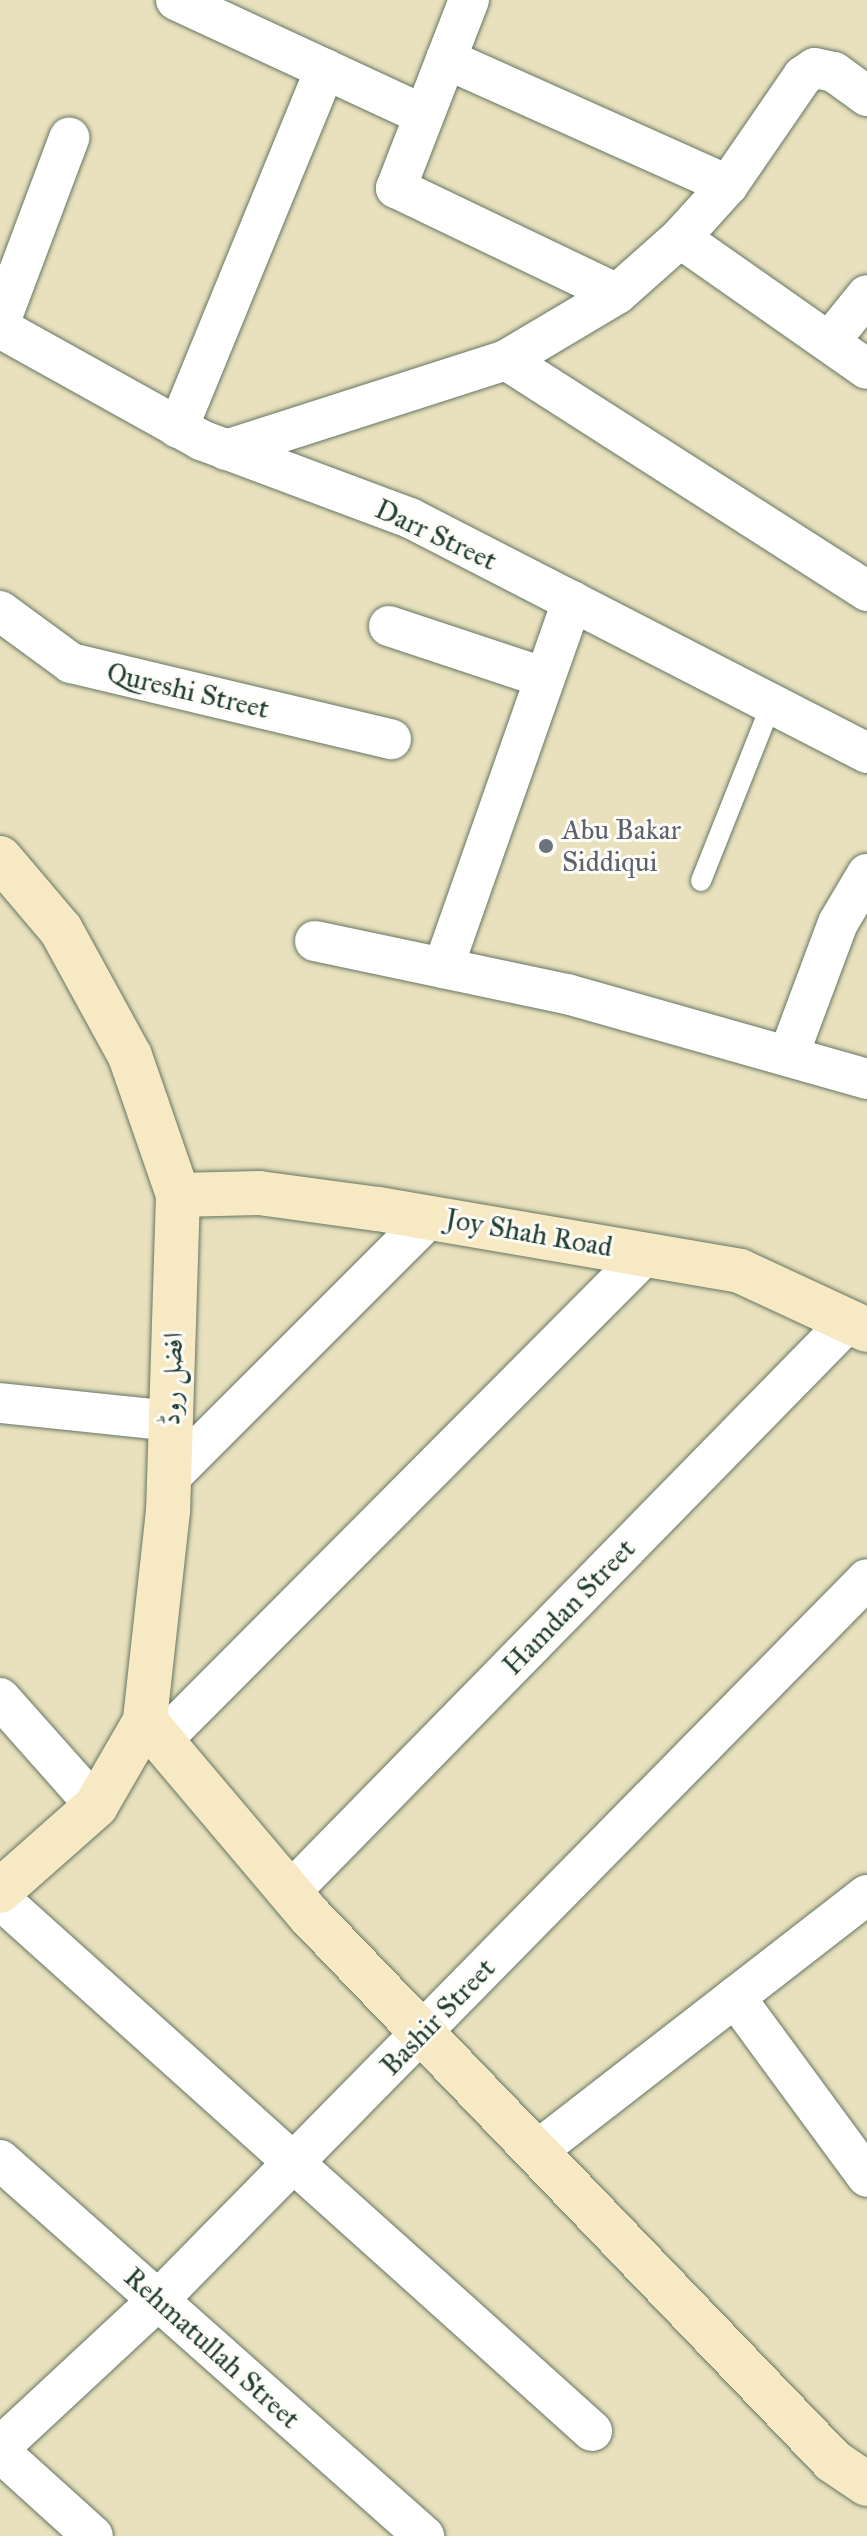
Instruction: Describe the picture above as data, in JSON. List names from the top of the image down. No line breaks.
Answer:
{"streets":{"street":["Darr Street","Qureshi Street","Joy Shah Road","افضل روڈ","Hamdan Street","Bashir Street","Rehmatullah Street"]},"crossings":[["Joy Shah Road","افضل روڈ"],["Joy Shah Road","Hamdan Street"],["Bashir Street","Rehmatullah Street"]],"places":["Abu Bakar Siddiqui"]}
